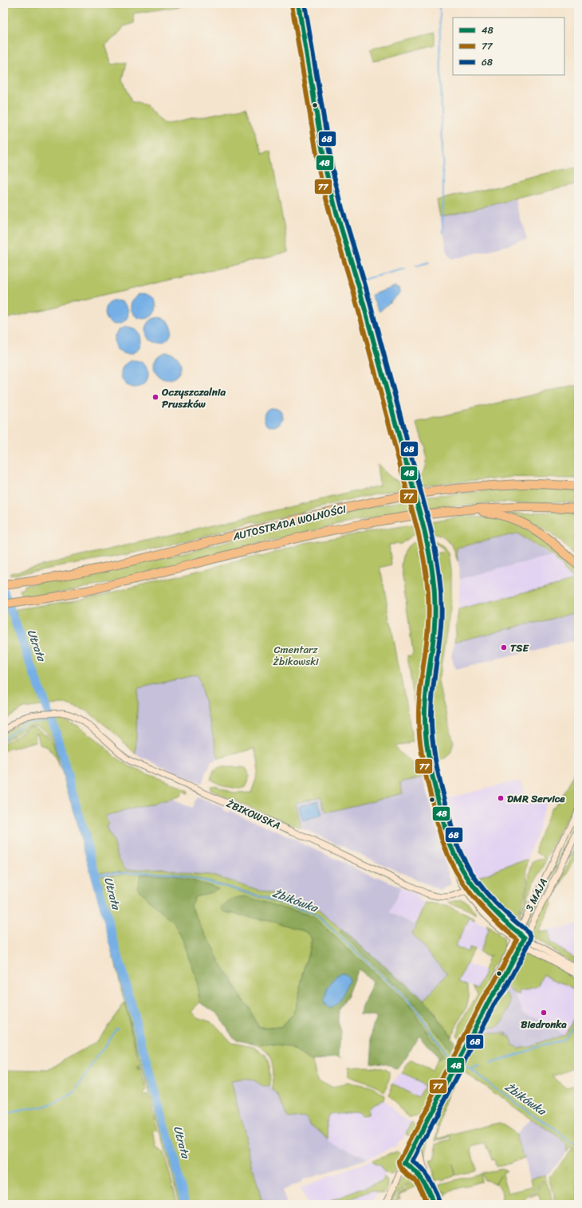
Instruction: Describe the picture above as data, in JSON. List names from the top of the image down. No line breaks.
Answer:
{"streets":{"highway":["AUTOSTRADA WOLNOŚCI"],"main road":["ŻBIKOWSKA","3 MAJA"]},"water":["Utrata","Żbikówka"],"parks":["Cmentarz Żbikowski"],"places":["Oczyszczalnia Pruszków","TSE","DMR Service","Biedronka"],"lines":["transit line 48","transit line 68","transit line 77"],"legend":["48","77","68"]}
